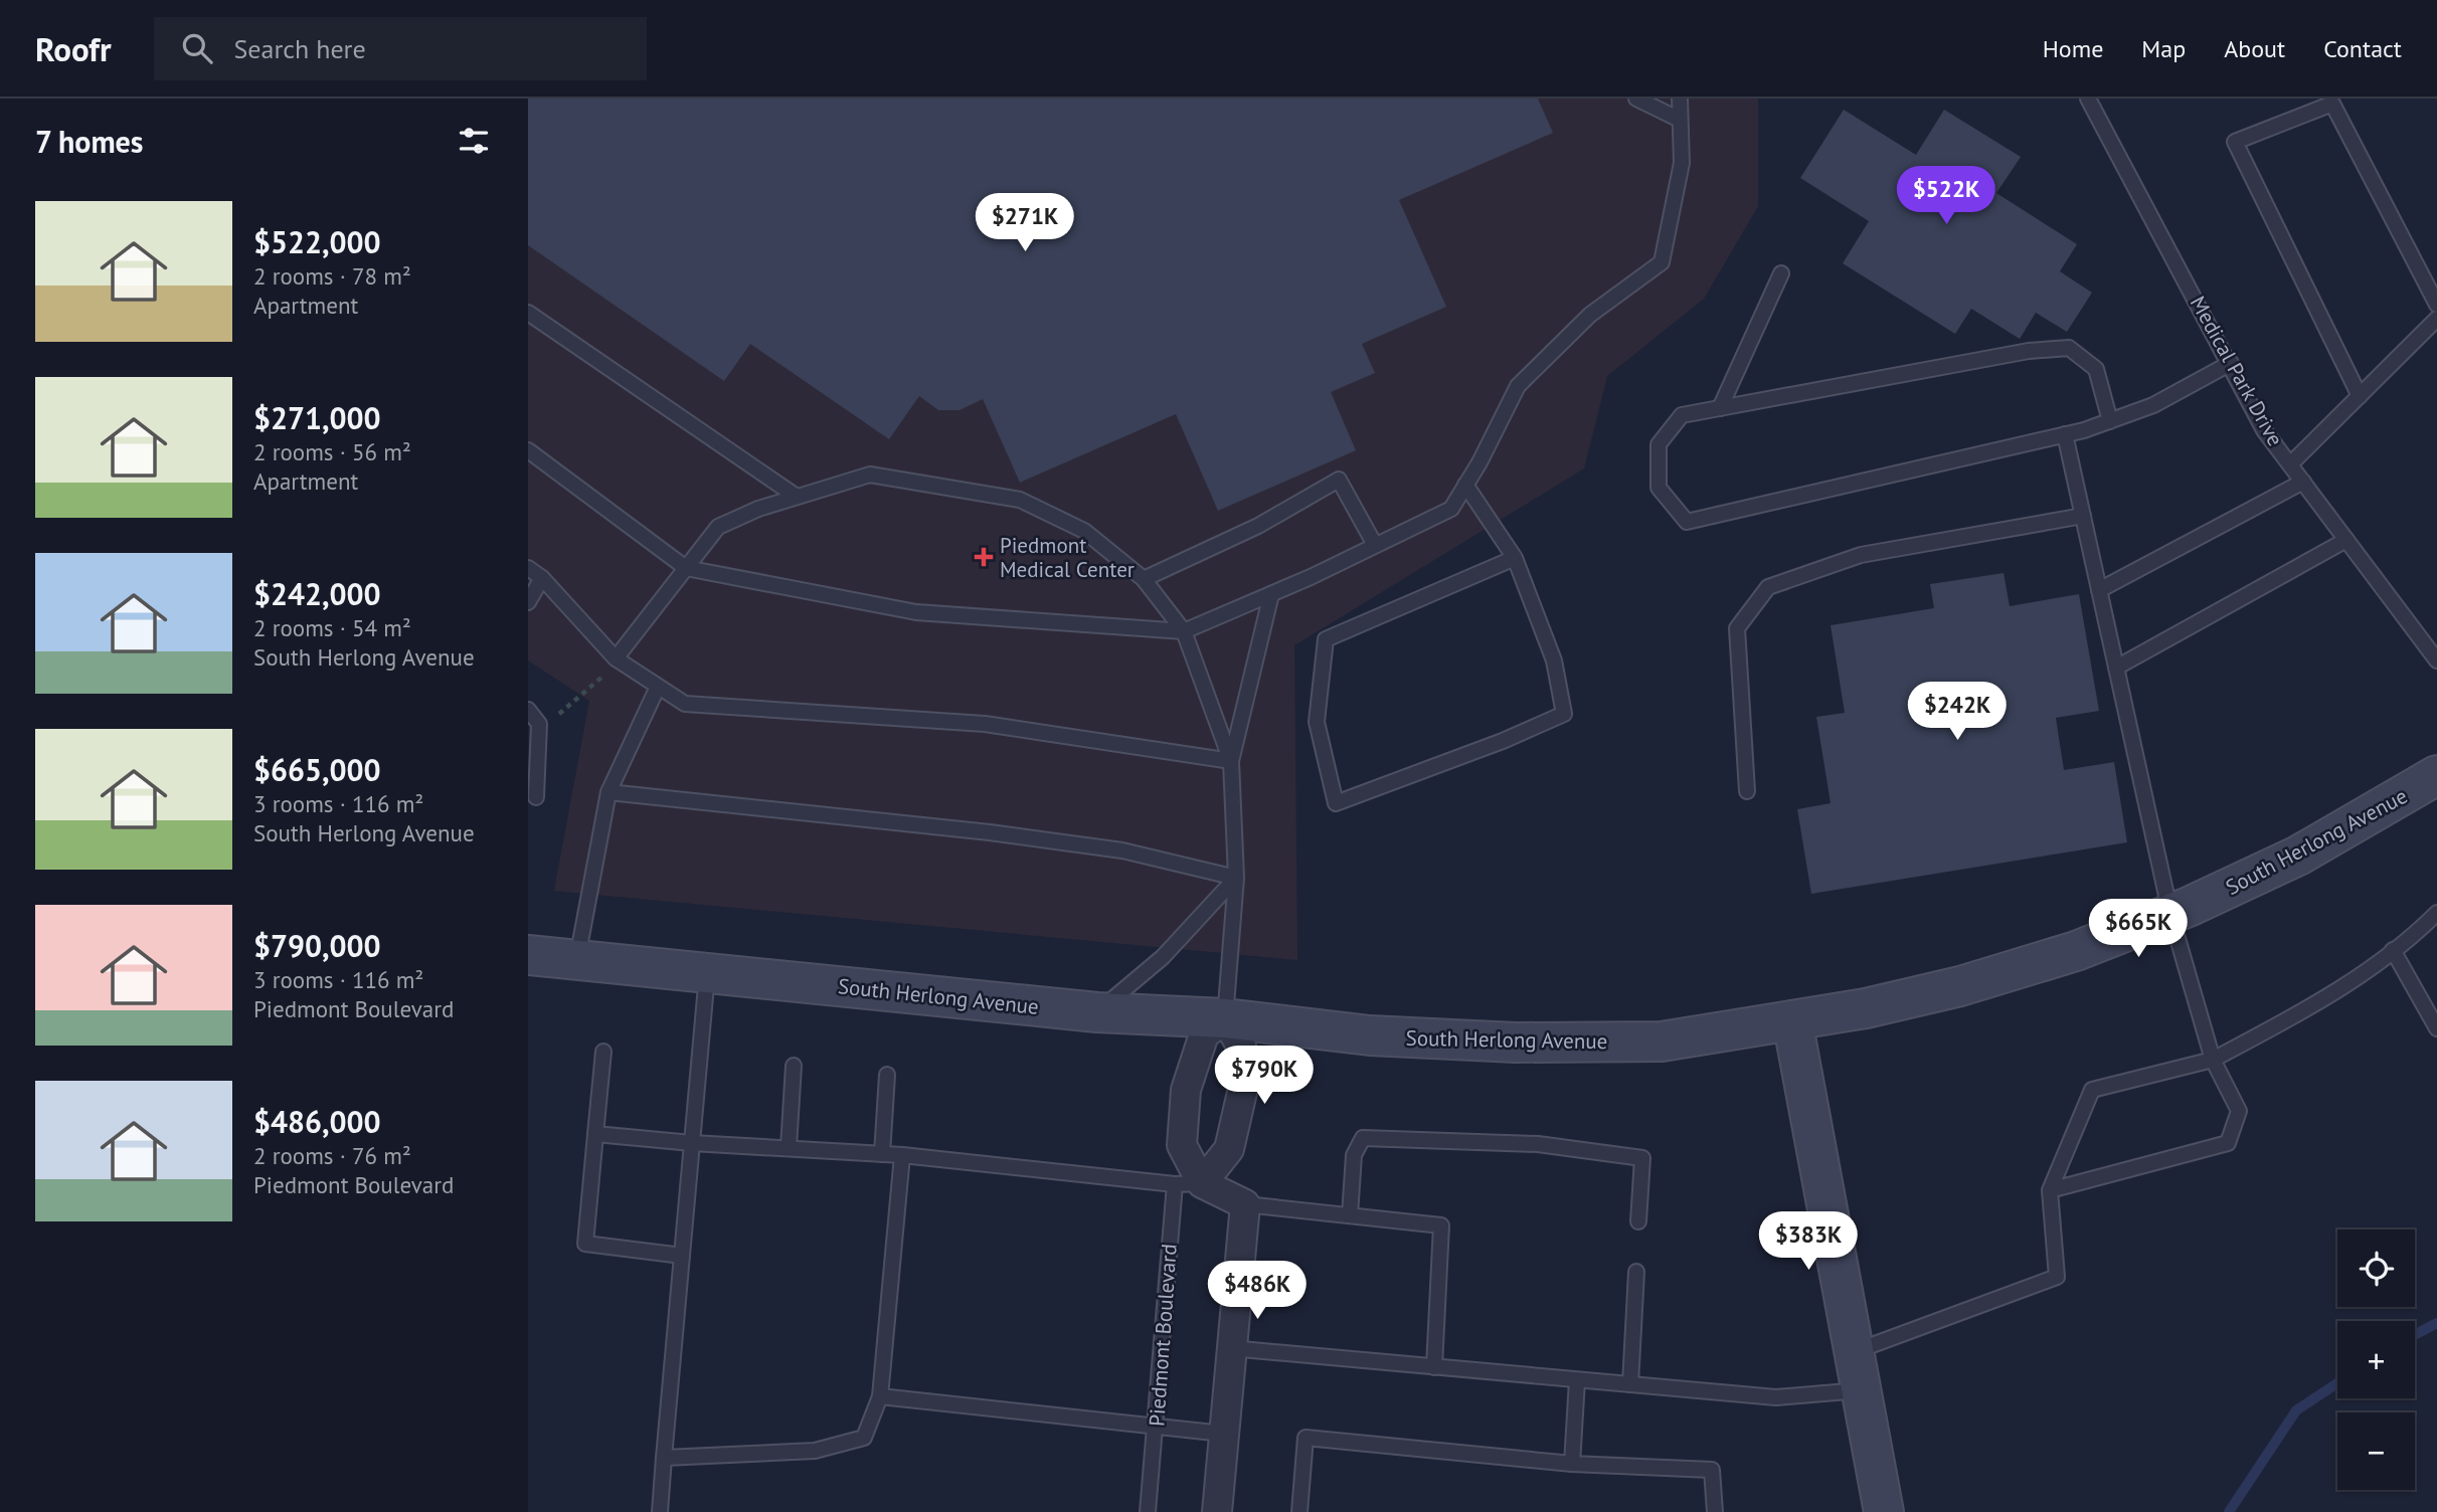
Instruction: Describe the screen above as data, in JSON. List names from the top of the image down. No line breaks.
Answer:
{"streets":{"street":["South Herlong Avenue"],"lane":["Medical Park Drive","Piedmont Boulevard"]},"places":{"health":["Piedmont Medical Center"]},"page":{"header":"Roofr","search":"Search here","nav":["Home","Map","About","Contact"],"heading":"7 homes","price":["$522K","$271K","$242K","$665K","$790K","$383K","$486K"],"list":[{"name":"$522,000","note":"2 rooms · 78 m² · Apartment"},{"name":"$271,000","note":"2 rooms · 56 m² · Apartment"},{"name":"$242,000","note":"2 rooms · 54 m² · South Herlong Avenue"},{"name":"$665,000","note":"3 rooms · 116 m² · South Herlong Avenue"},{"name":"$790,000","note":"3 rooms · 116 m² · Piedmont Boulevard"},{"name":"$486,000","note":"2 rooms · 76 m² · Piedmont Boulevard"}],"map_buttons":["+","−"]}}
